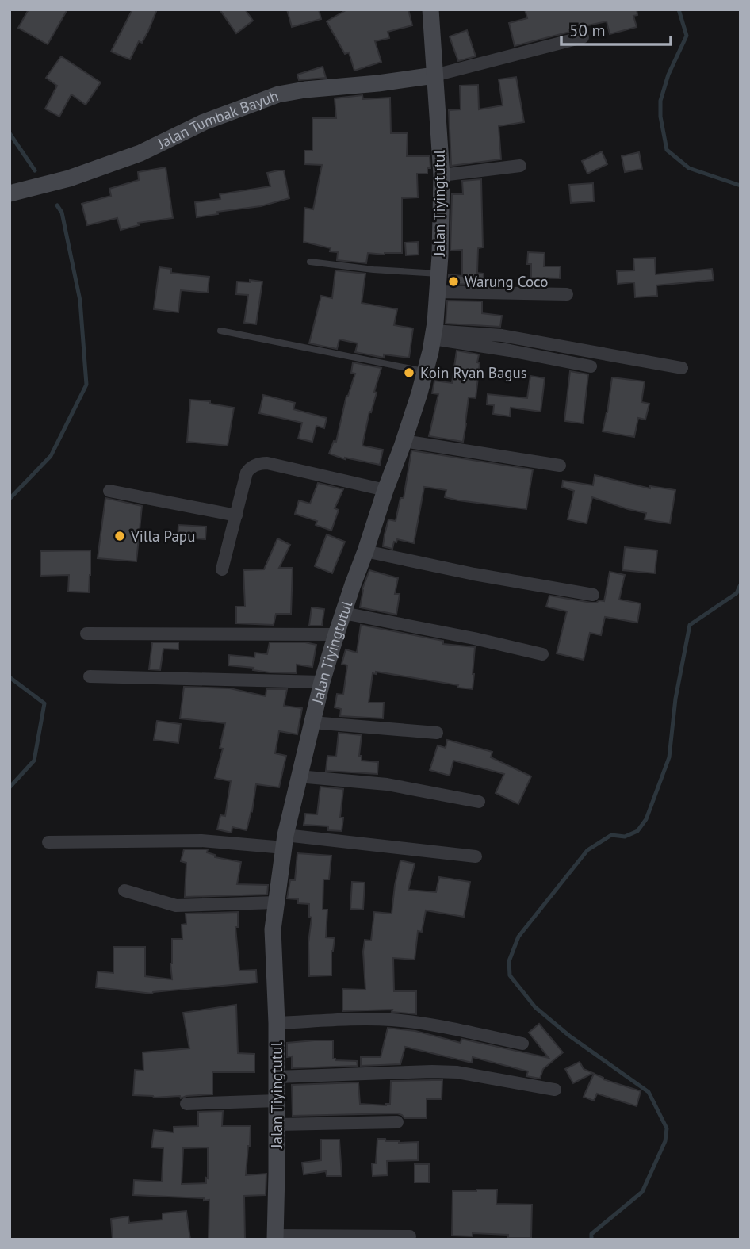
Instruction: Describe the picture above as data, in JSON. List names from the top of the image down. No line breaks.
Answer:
{"streets":{"street":["Jalan Tumbak Bayuh","Jalan Tiyingtutul"]},"crossings":[["Jalan Tumbak Bayuh","Jalan Tiyingtutul"]],"places":["Warung Coco","Koin Ryan Bagus","Villa Papu"],"scale_bar":"50 m"}
